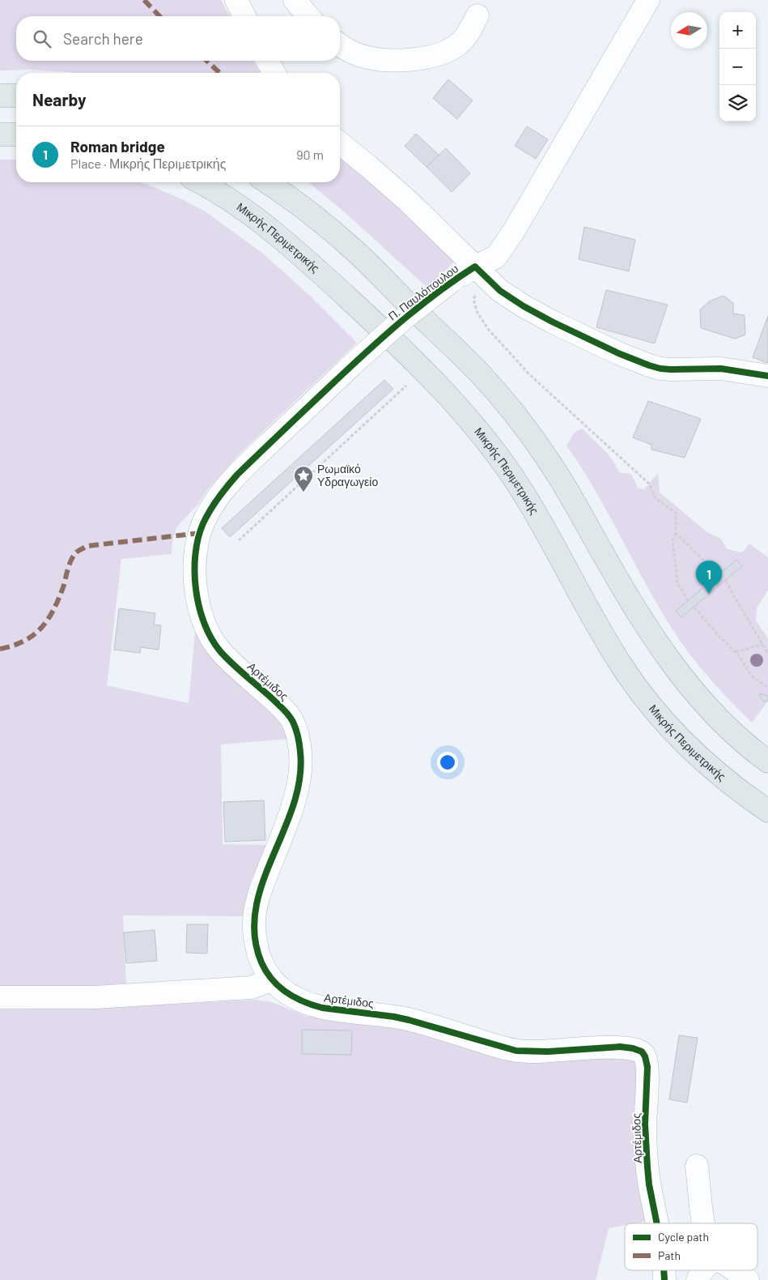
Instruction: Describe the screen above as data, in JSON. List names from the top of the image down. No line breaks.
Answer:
{"streets":{"main road":["Μικρής Περιμετρικής"],"street":["Π. Παυλόπουλου","Αρτέμιδος"]},"crossings":[["Π. Παυλόπουλου","Αρτέμιδος"]],"places":{"place":["Ρωμαϊκό Υδραγωγείο"]},"legend":["Cycle path","Path"],"north":"left","page":{"map_buttons":["+","−"],"search":"Search here","heading":"Nearby","list":[{"mark":"1","name":"Roman bridge","note":"Place · Μικρής Περιμετρικής","value":"90 m"}],"pins":"1"}}
